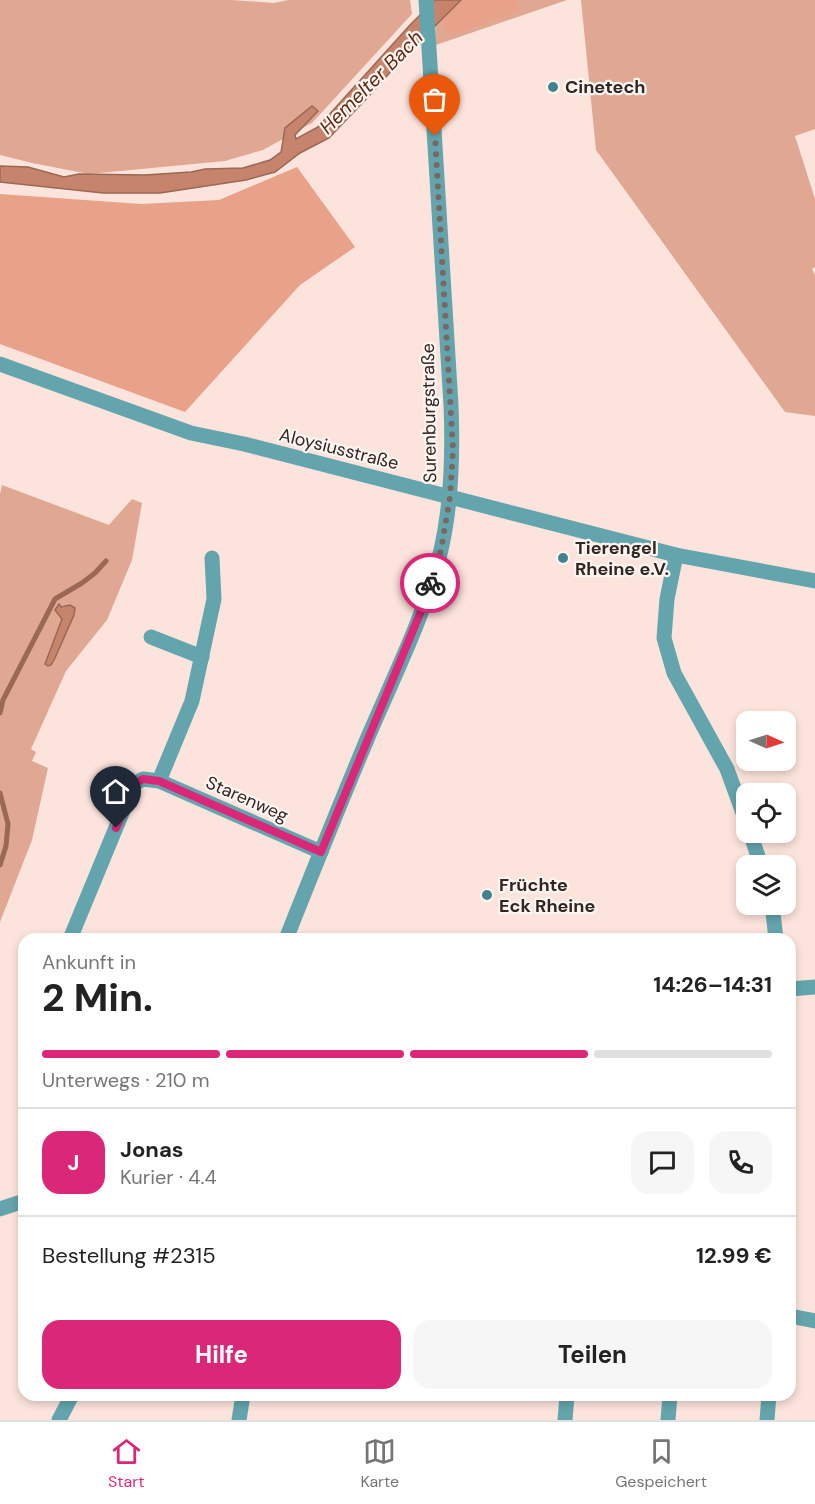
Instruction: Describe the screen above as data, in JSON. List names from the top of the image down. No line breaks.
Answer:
{"streets":{"street":["Surenburgstraße","Aloysiusstraße","Starenweg"]},"crossings":[["Surenburgstraße","Aloysiusstraße"],["Surenburgstraße","Starenweg"]],"water":["Hemelter Bach"],"places":["Cinetech","Tierengel Rheine e.V.","Früchte Eck Rheine"],"north":"right","page":{"heading":["2 Min.","Ankunft in","14:26–14:31"],"panel":["Jonas","Kurier · 4.4","Bestellung #2315","12.99 €"],"bar":"Unterwegs · 210 m","round":"J","buttons":["Hilfe","Teilen"],"tabs":["Start","Karte","Gespeichert"]}}
